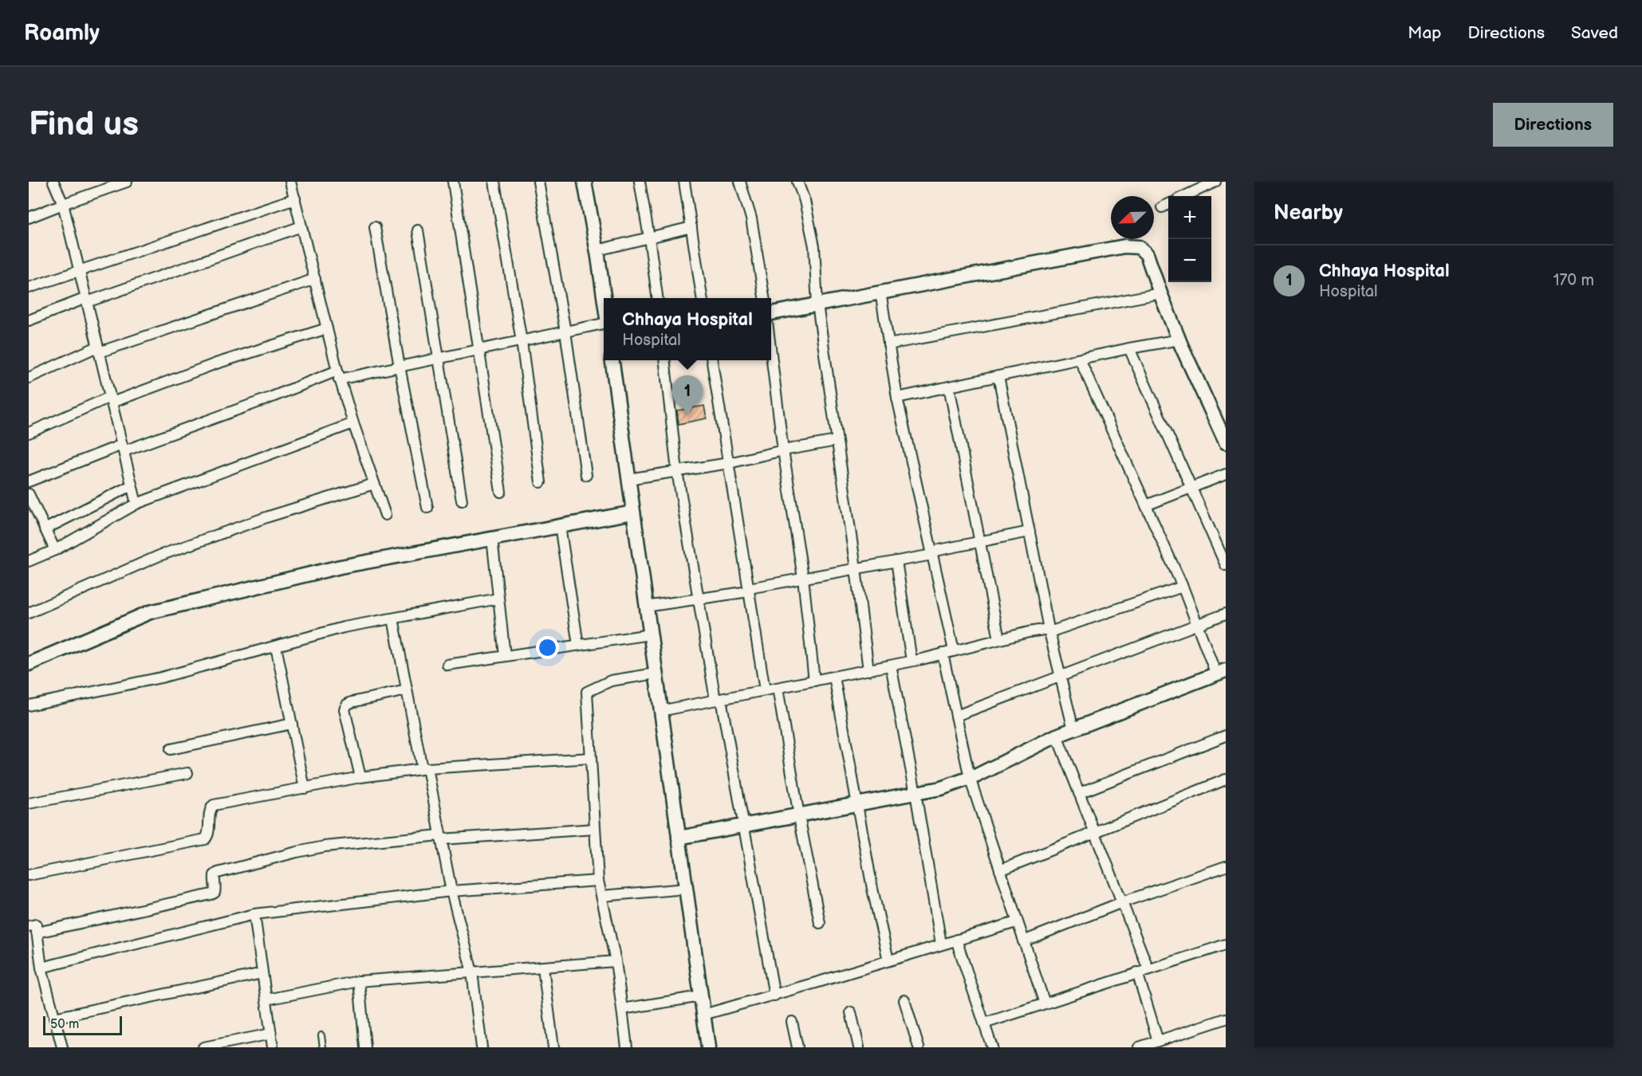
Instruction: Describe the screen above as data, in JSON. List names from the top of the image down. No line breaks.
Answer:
{"scale_bar":"50 m","north":"bottom left","page":{"header":"Roamly","nav":["Map","Directions","Saved"],"buttons":"Directions","title":"Find us","heading":"Nearby","map_buttons":["+","−"],"list":[{"mark":"1","name":"Chhaya Hospital","note":"Hospital","value":"170 m"}],"popup":["Chhaya Hospital","Hospital"],"pins":"1","scale":"50 m"}}
